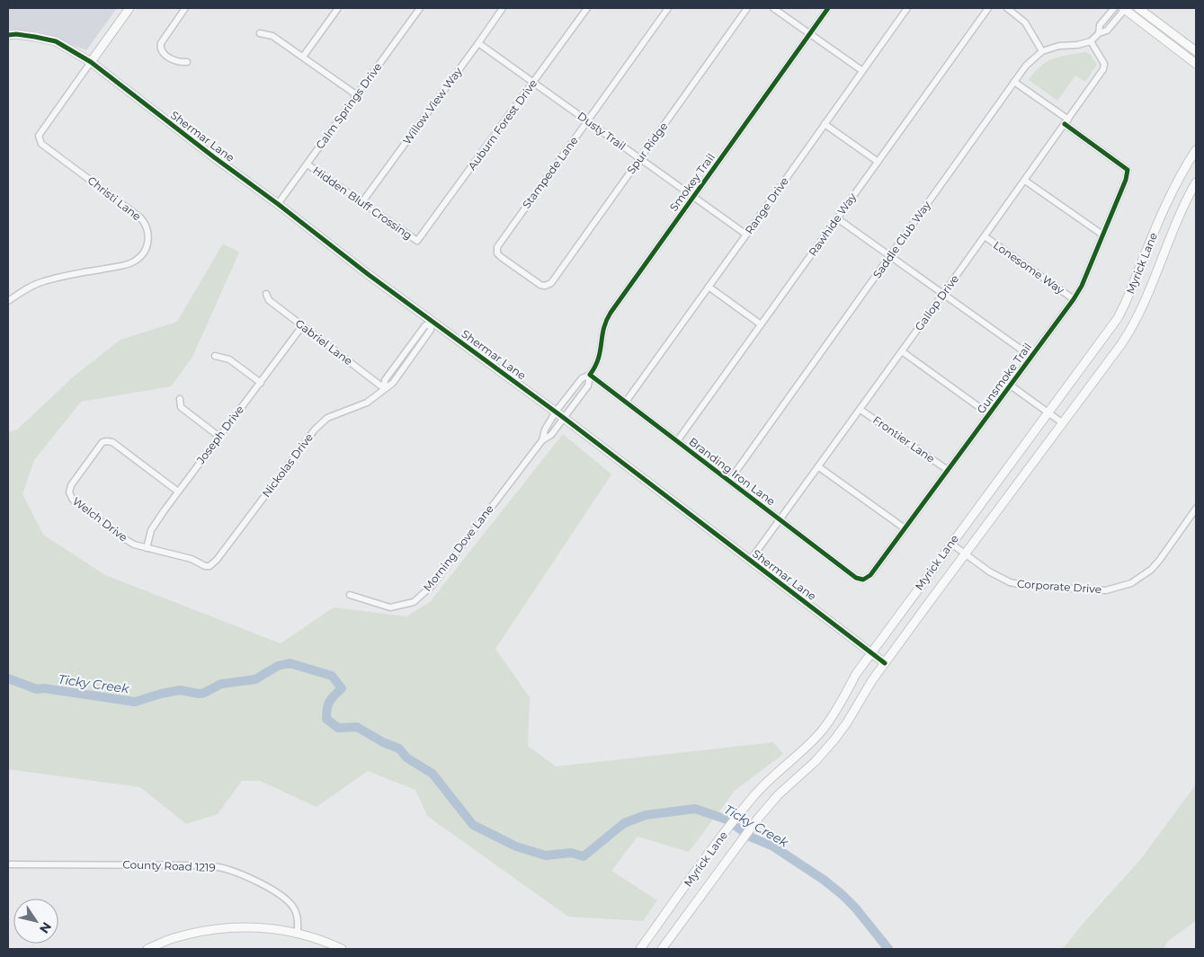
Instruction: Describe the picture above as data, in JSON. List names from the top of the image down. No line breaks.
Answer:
{"streets":{"street":["Calm Springs Drive","Willow View Way","Auburn Forest Drive","Dusty Trail","Shermar Lane","Spur Ridge","Stampede Lane","Smokey Trail","Christi Lane","Hidden Bluff Crossing","Range Drive","Rawhide Way","Saddle Club Way","Myrick Lane","Lonesome Way","Gallop Drive","Gabriel Lane","Gunsmoke Trail","Joseph Drive","Frontier Lane","Nickolas Drive","Branding Iron Lane","Welch Drive","Morning Dove Lane","Corporate Drive","County Road 1219"]},"crossings":[["Calm Springs Drive","Shermar Lane"],["Calm Springs Drive","Hidden Bluff Crossing"],["Willow View Way","Dusty Trail"],["Willow View Way","Hidden Bluff Crossing"],["Auburn Forest Drive","Dusty Trail"],["Auburn Forest Drive","Hidden Bluff Crossing"],["Dusty Trail","Spur Ridge"],["Dusty Trail","Stampede Lane"],["Dusty Trail","Smokey Trail"],["Dusty Trail","Range Drive"],["Shermar Lane","Smokey Trail"],["Shermar Lane","Christi Lane"],["Shermar Lane","Myrick Lane"],["Shermar Lane","Gallop Drive"],["Shermar Lane","Nickolas Drive"],["Shermar Lane","Morning Dove Lane"],["Spur Ridge","Stampede Lane"],["Smokey Trail","Branding Iron Lane"],["Smokey Trail","Morning Dove Lane"],["Range Drive","Branding Iron Lane"],["Rawhide Way","Branding Iron Lane"],["Saddle Club Way","Gallop Drive"],["Saddle Club Way","Branding Iron Lane"],["Myrick Lane","Corporate Drive"],["Lonesome Way","Gallop Drive"],["Lonesome Way","Gunsmoke Trail"],["Gallop Drive","Gunsmoke Trail"],["Gallop Drive","Frontier Lane"],["Gallop Drive","Branding Iron Lane"],["Gabriel Lane","Joseph Drive"],["Gabriel Lane","Nickolas Drive"],["Gunsmoke Trail","Frontier Lane"],["Gunsmoke Trail","Branding Iron Lane"],["Joseph Drive","Welch Drive"],["Nickolas Drive","Welch Drive"]],"water":["Ticky Creek"],"north":"bottom right"}
